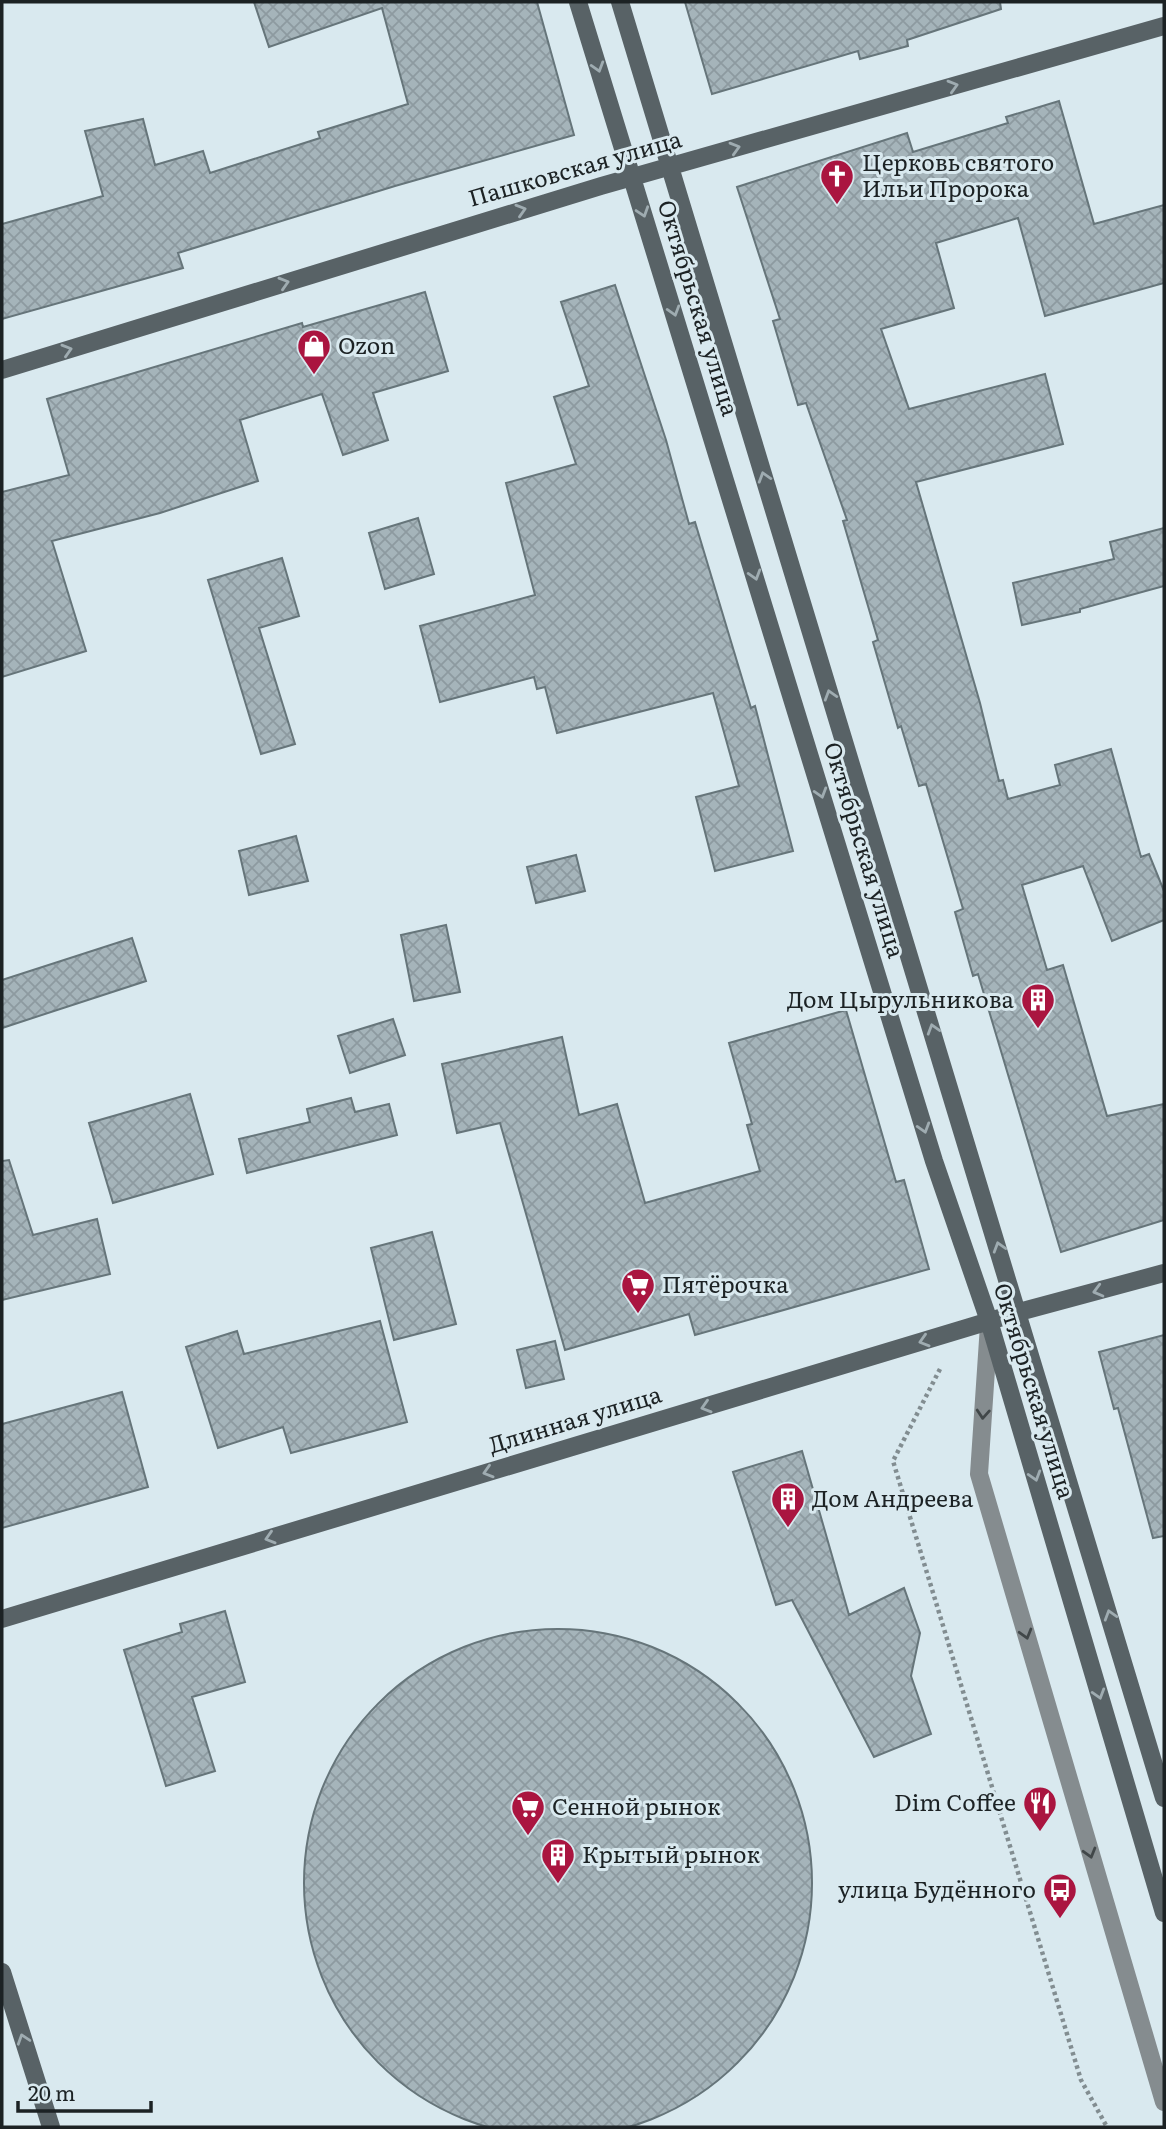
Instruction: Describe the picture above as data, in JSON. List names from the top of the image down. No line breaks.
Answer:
{"streets":{"street":["Пашковская улица","Октябрьская улица","Длинная улица"]},"crossings":[["Пашковская улица","Октябрьская улица"],["Октябрьская улица","Длинная улица"]],"one_way":["Пашковская улица","Длинная улица"],"places":{"church":["Церковь святого Ильи Пророка"],"shop":["Ozon"],"building":["Дом Цырульникова","Дом Андреева","Крытый рынок"],"supermarket":["Пятёрочка","Сенной рынок"],"restaurant":["Dim Coffee"],"bus stop":["улица Будённого"]},"scale_bar":"20 m"}
